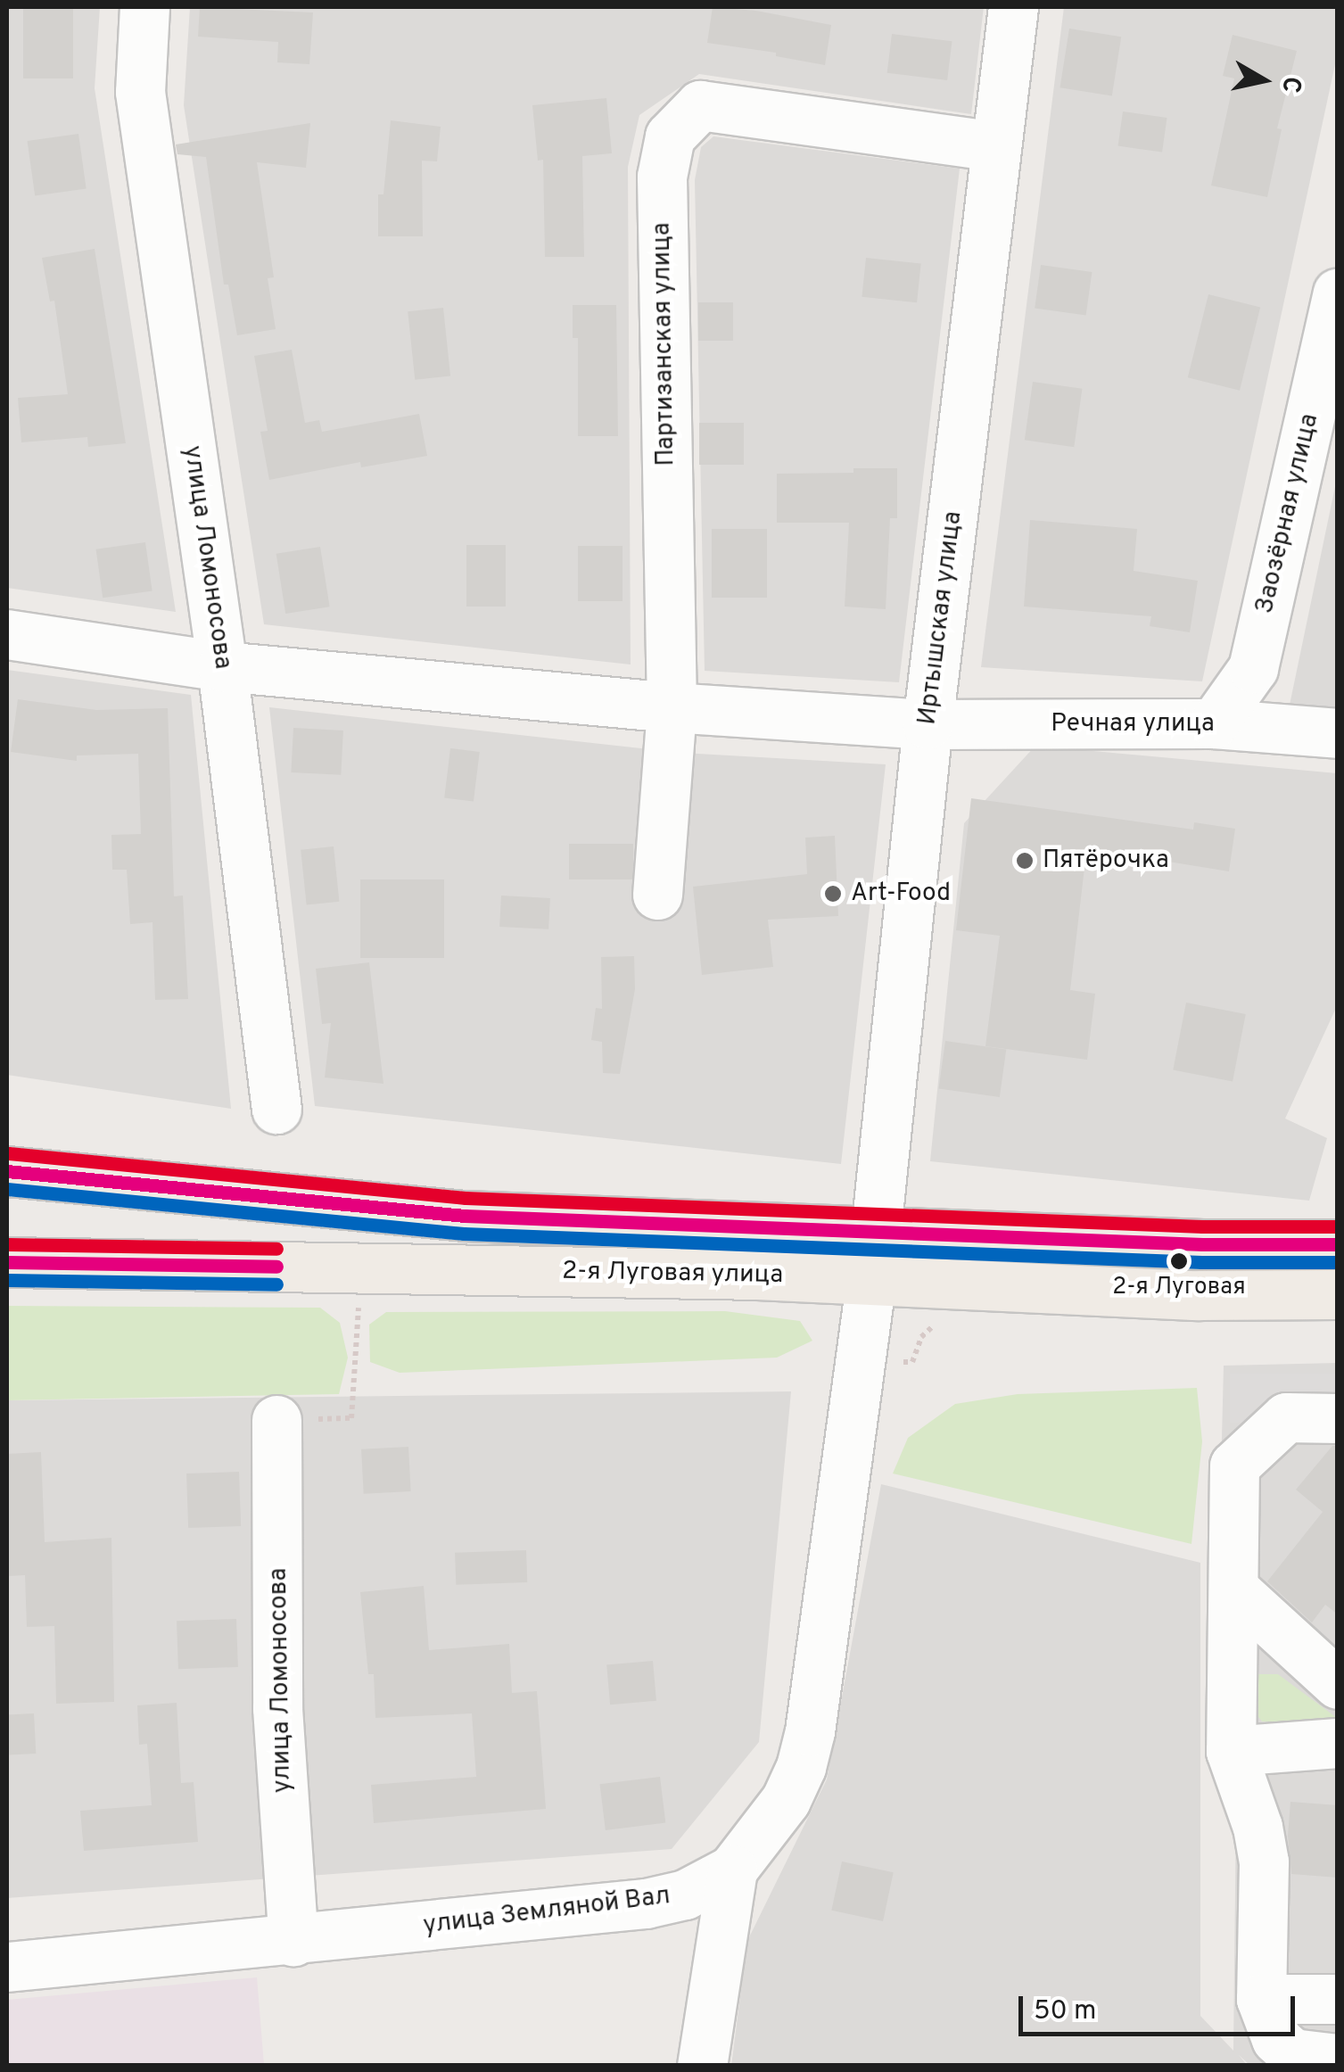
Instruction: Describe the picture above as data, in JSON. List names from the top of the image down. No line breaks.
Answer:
{"streets":{"main road":["2-я Луговая улица"],"street":["Партизанская улица","Заозёрная улица","улица Ломоносова","Иртышская улица","Речная улица","улица Земляной Вал"]},"crossings":[["Партизанская улица","Иртышская улица"],["Партизанская улица","Речная улица"],["Заозёрная улица","Речная улица"],["улица Ломоносова","Речная улица"],["улица Ломоносова","улица Земляной Вал"],["Иртышская улица","Речная улица"],["Иртышская улица","2-я Луговая улица"],["2-я Луговая улица","улица Земляной Вал"]],"places":["Пятёрочка","Art-Food","2-я Луговая"],"scale_bar":"50 m","north":"right"}
